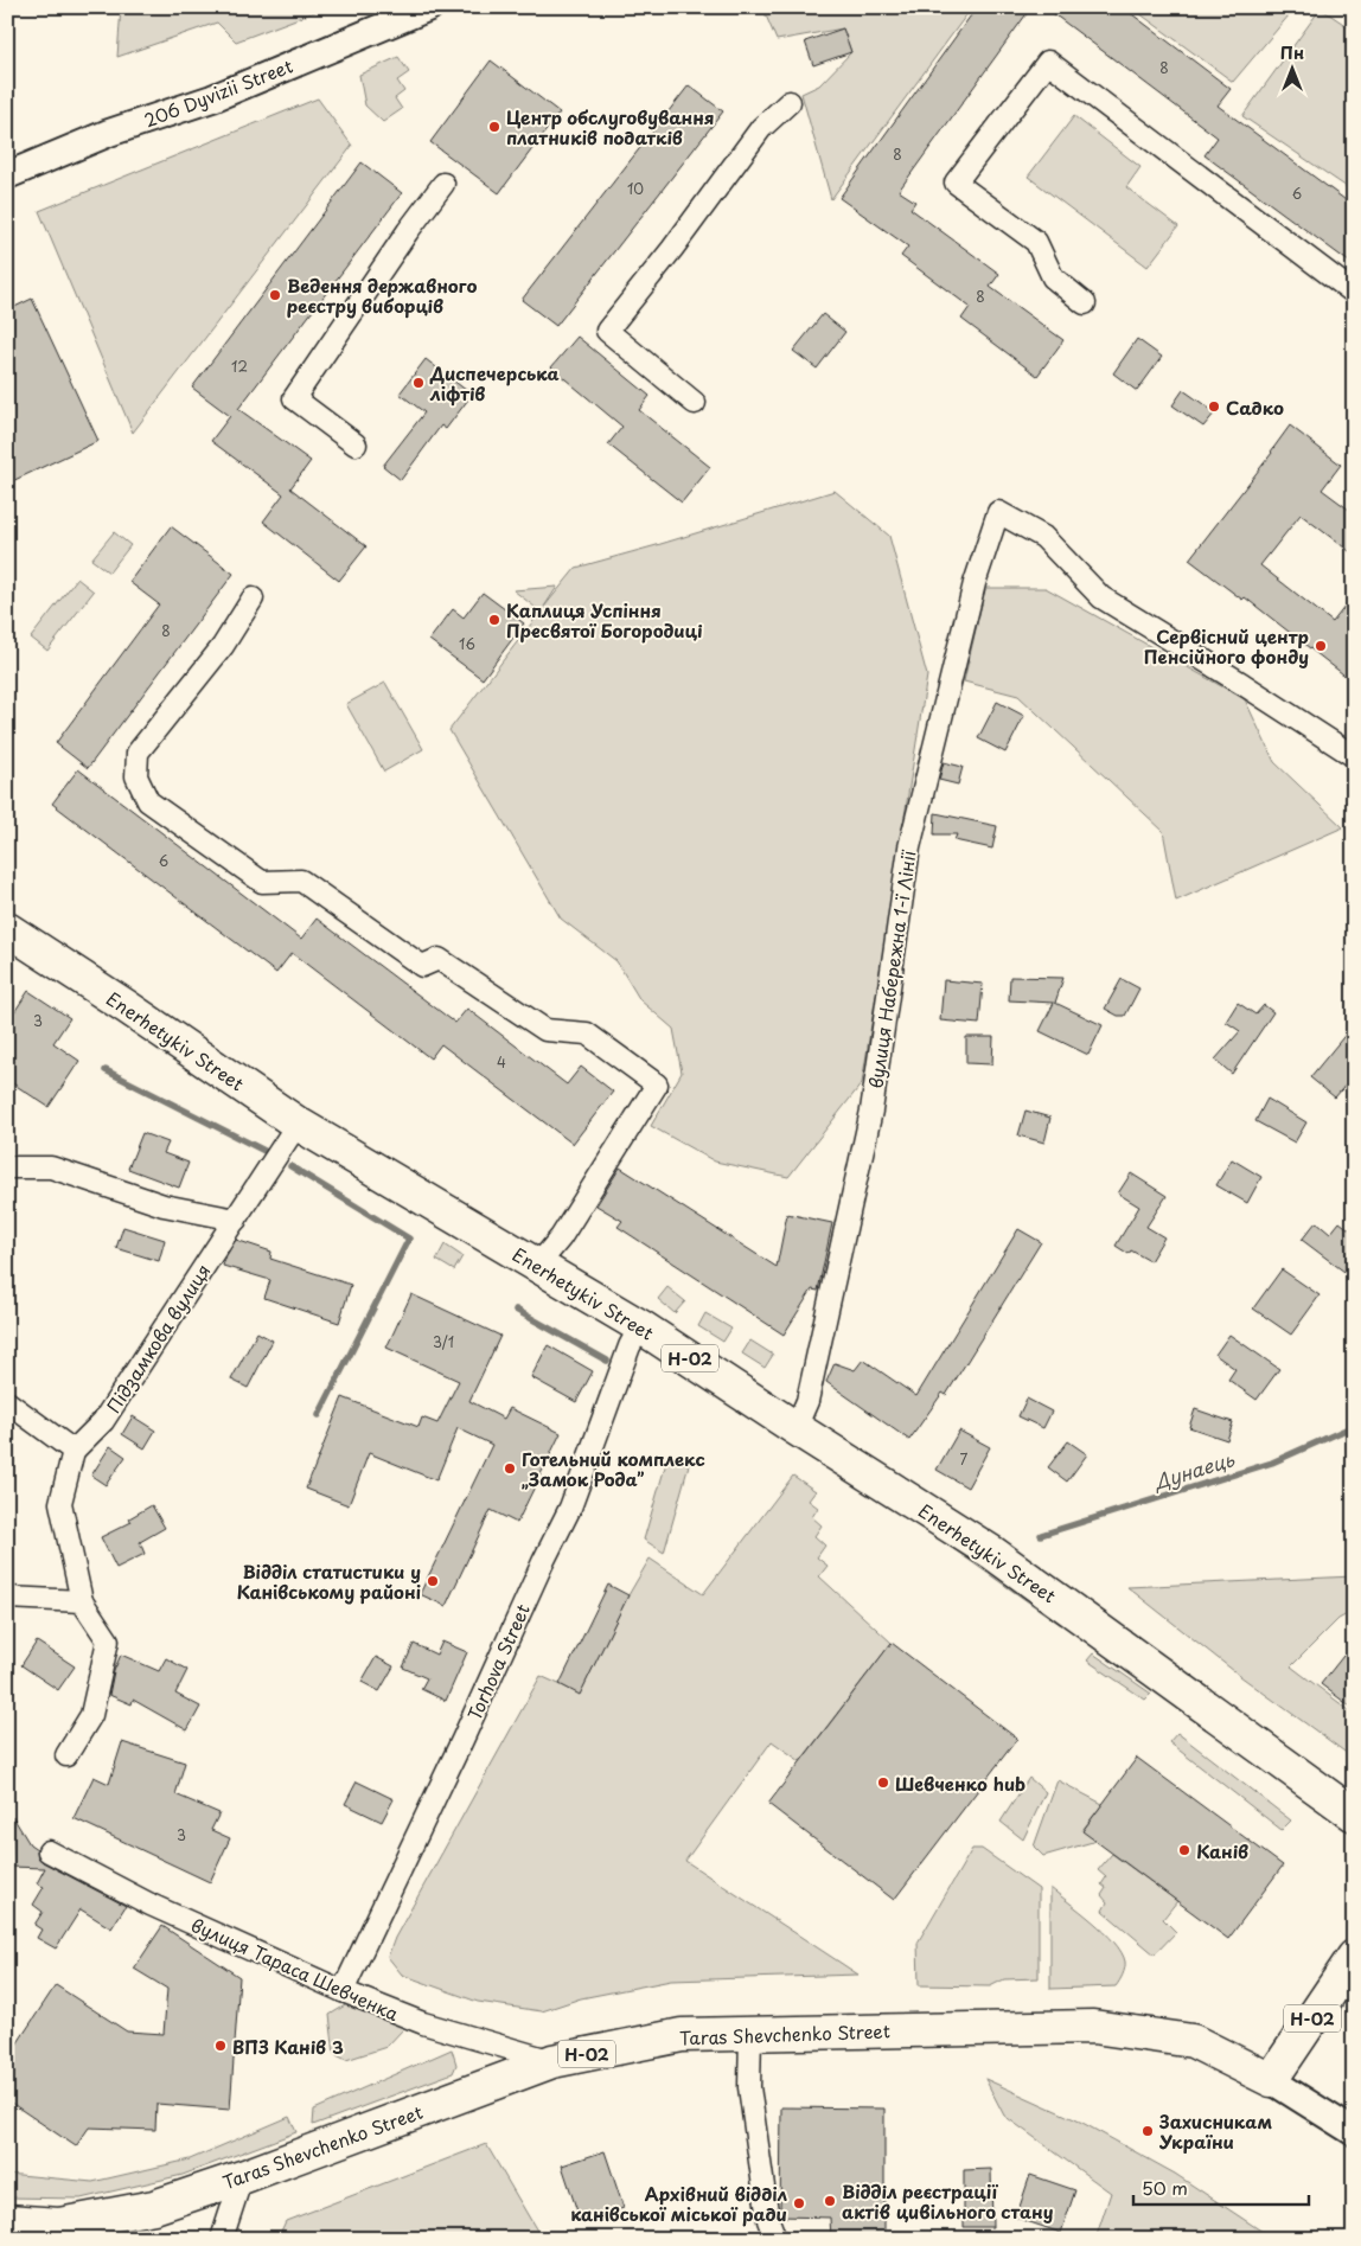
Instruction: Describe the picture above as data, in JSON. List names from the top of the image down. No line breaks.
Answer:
{"streets":{"main road":["Enerhetykiv Street","Н-02","Taras Shevchenko Street"],"street":["206 Dyvizii Street","вулиця Набережна 1-ї Лінії","Підзамкова вулиця","Torhova Street","вулиця Тараса Шевченка"]},"crossings":[["вулиця Набережна 1-ї Лінії","Enerhetykiv Street"],["Enerhetykiv Street","Підзамкова вулиця"],["Enerhetykiv Street","Torhova Street"],["Н-02","Taras Shevchenko Street"],["Torhova Street","вулиця Тараса Шевченка"],["вулиця Тараса Шевченка","Taras Shevchenko Street"]],"water":["Дунаець"],"places":["Центр обслуговування платників податків","Ведення державного реєстру виборців","Диспечерська ліфтів","Садко","Каплиця Успіння Пресвятої Богородиці","Сервісний центр Пенсійного фонду","Готельний комплекс „Замок Рода”","Відділ статистики у Канівському районі","Шевченко hub","Канів","ВПЗ Канів 3","Захисникам України","Відділ реєстрації актів цивільного стану","Архівний відділ канівської міської ради"],"house_numbers":["8","8","10","6","8","12","8","16","6","3","4","3/1","7","3"],"scale_bar":"50 m","north":"top"}
